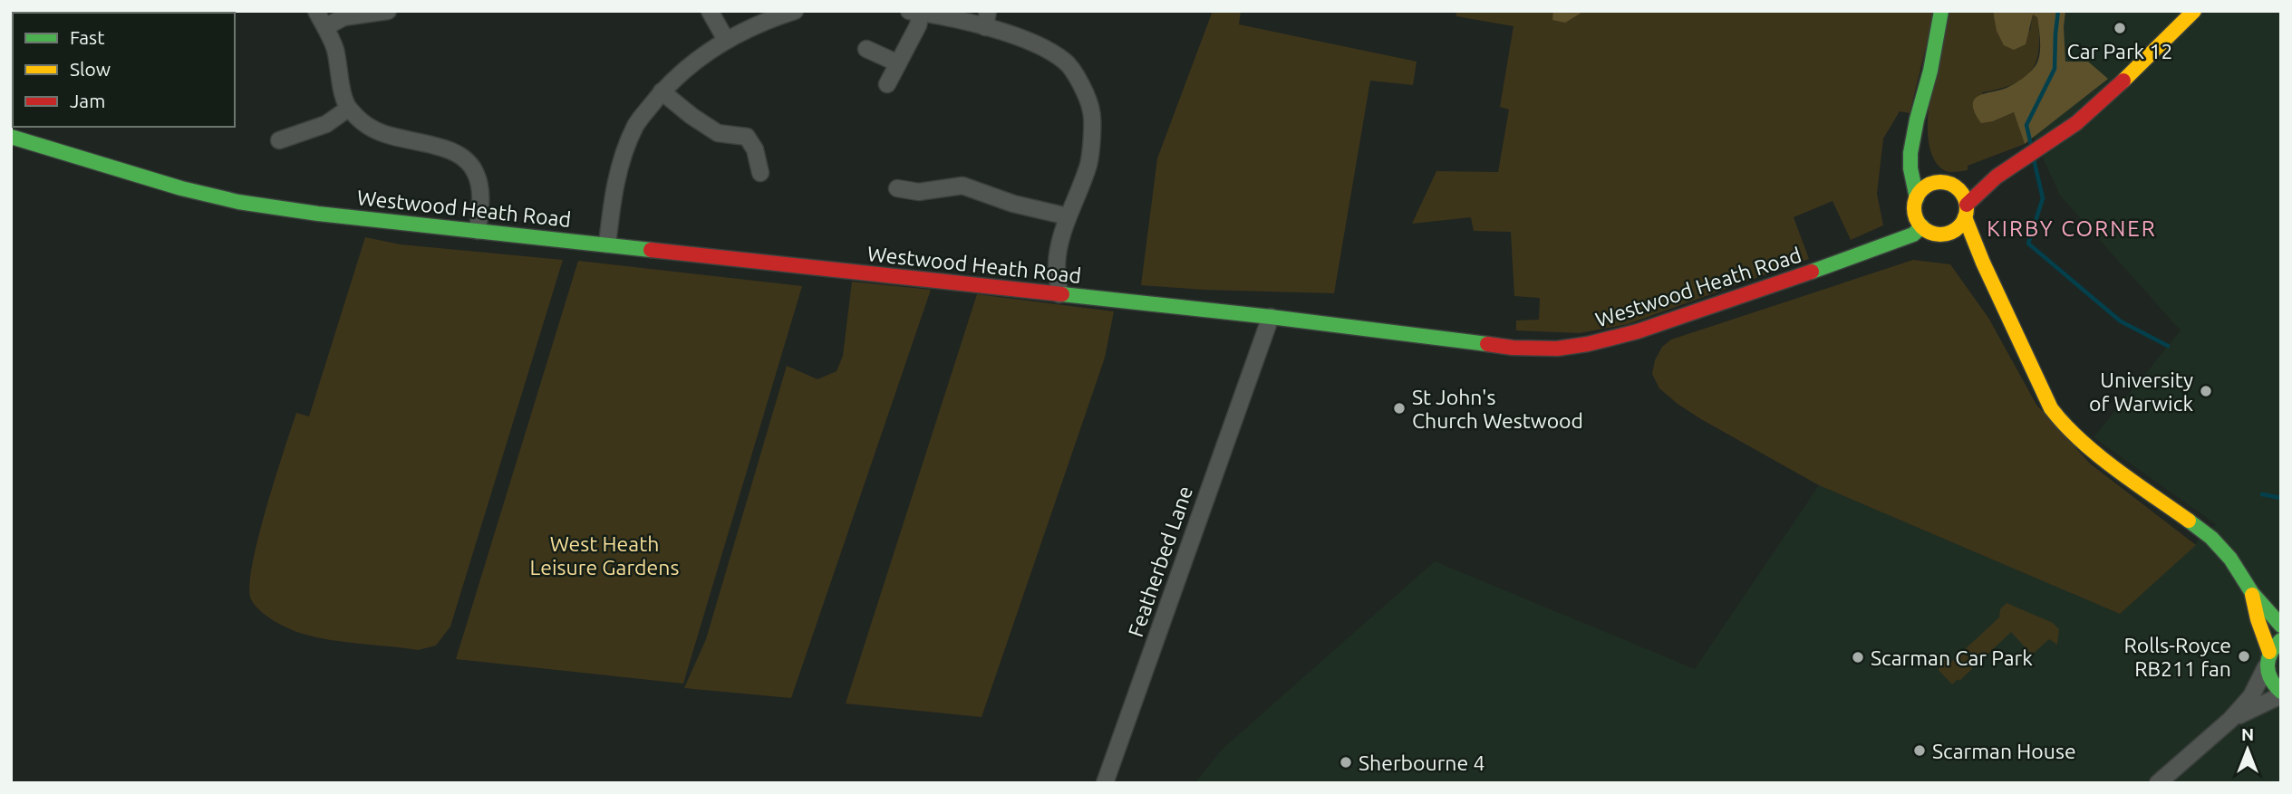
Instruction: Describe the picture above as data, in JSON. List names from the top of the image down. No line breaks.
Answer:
{"streets":{"street":["Westwood Heath Road","Featherbed Lane"]},"crossings":[["Westwood Heath Road","Featherbed Lane"]],"districts":["KIRBY CORNER"],"parks":["West Heath Leisure Gardens"],"places":["Car Park 12","University of Warwick","St John's Church Westwood","Rolls-Royce RB211 fan","Scarman Car Park","Scarman House","Sherbourne 4"],"legend":["Fast","Slow","Jam"],"north":"top"}
